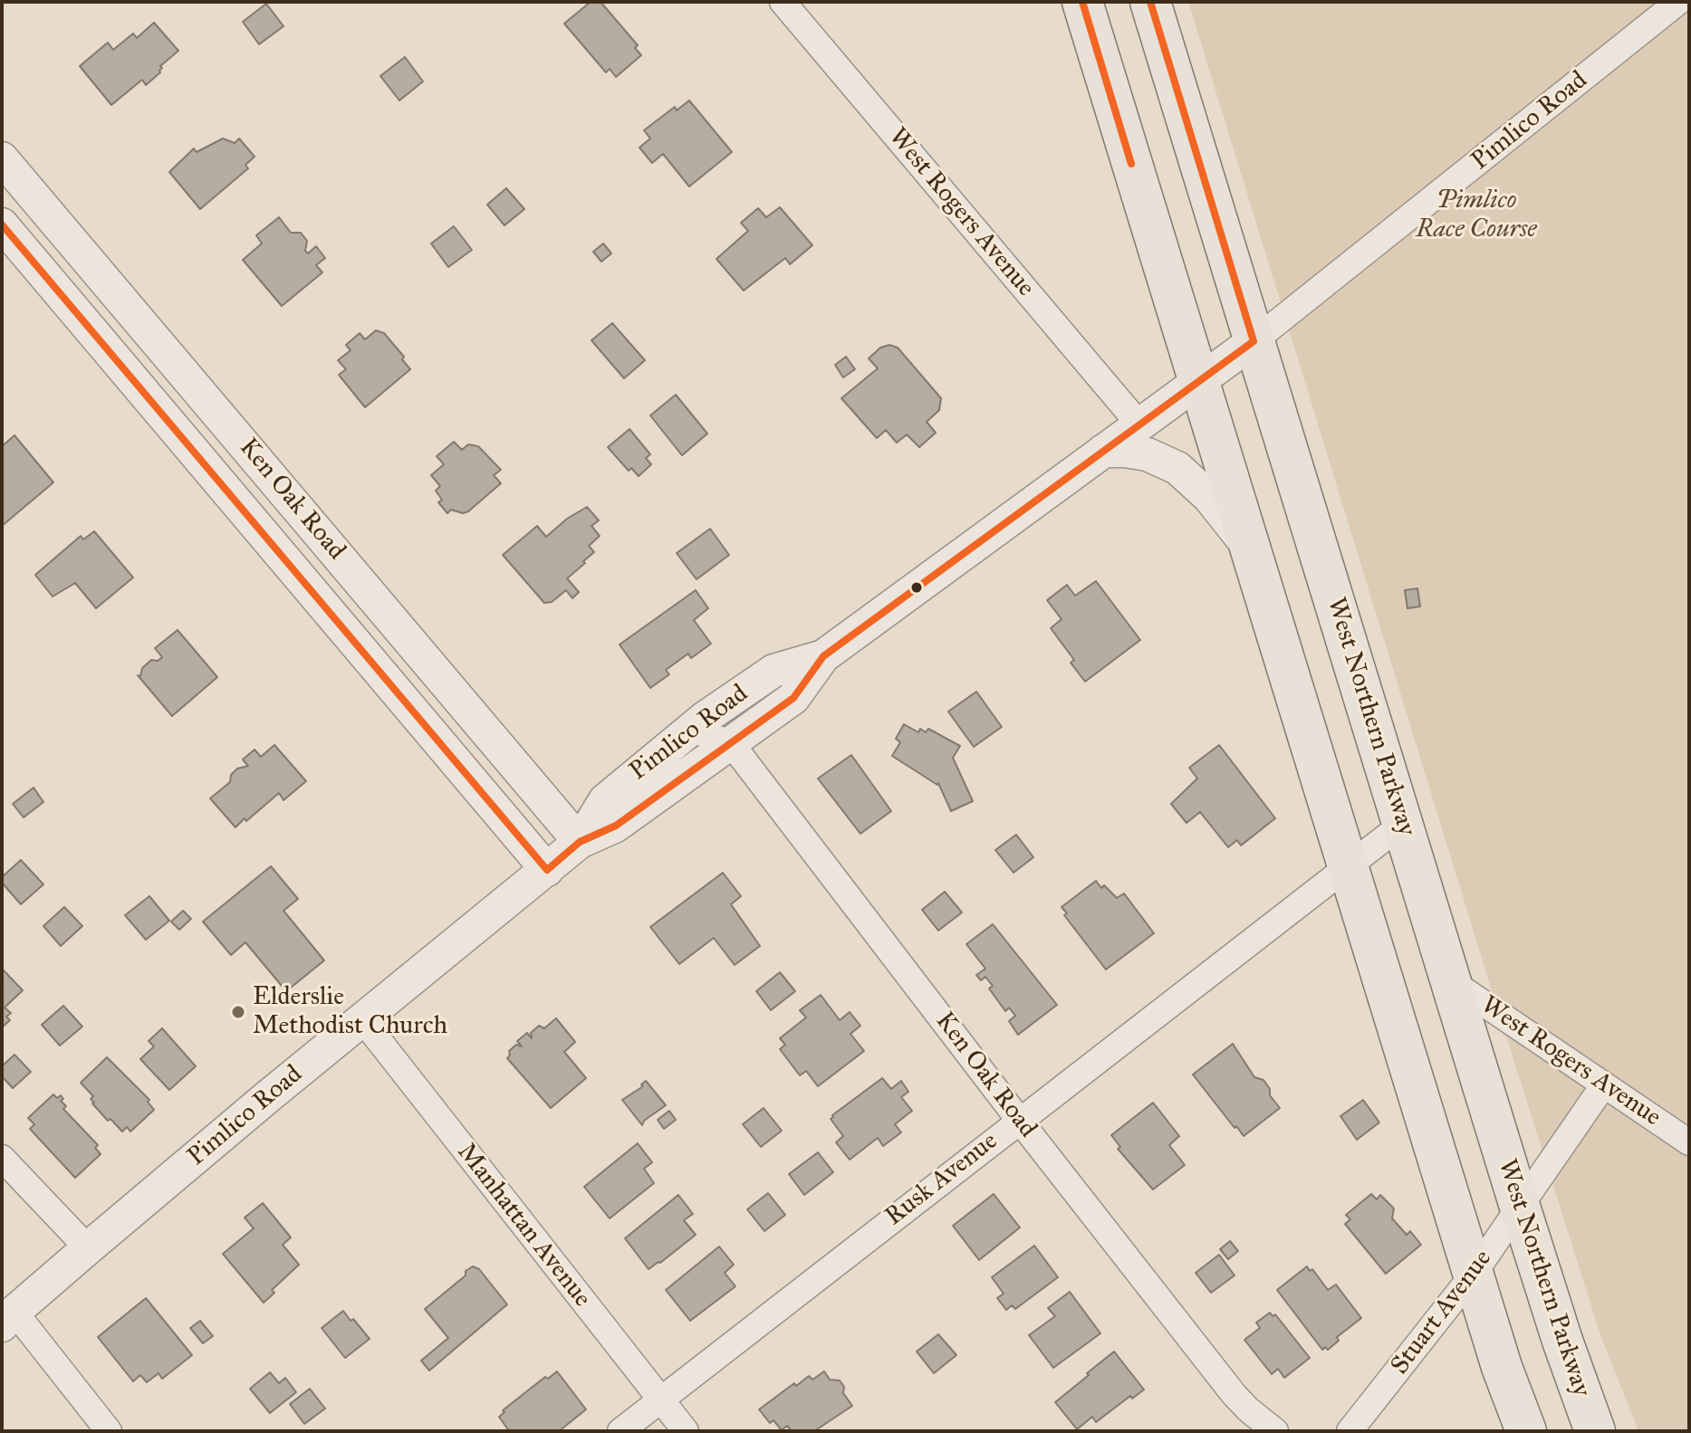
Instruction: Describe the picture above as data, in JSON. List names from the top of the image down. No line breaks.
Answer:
{"streets":{"main road":["West Northern Parkway"],"street":["Pimlico Road","West Rogers Avenue","Ken Oak Road","Rusk Avenue","Manhattan Avenue","Stuart Avenue"]},"crossings":[["Pimlico Road","West Rogers Avenue"],["Pimlico Road","Ken Oak Road"],["Pimlico Road","West Northern Parkway"],["Pimlico Road","Manhattan Avenue"],["West Rogers Avenue","West Northern Parkway"],["West Rogers Avenue","Stuart Avenue"],["Ken Oak Road","Rusk Avenue"],["West Northern Parkway","Rusk Avenue"],["West Northern Parkway","Stuart Avenue"],["Rusk Avenue","Manhattan Avenue"]],"parks":["Pimlico Race Course"],"places":["Elderslie Methodist Church"]}
